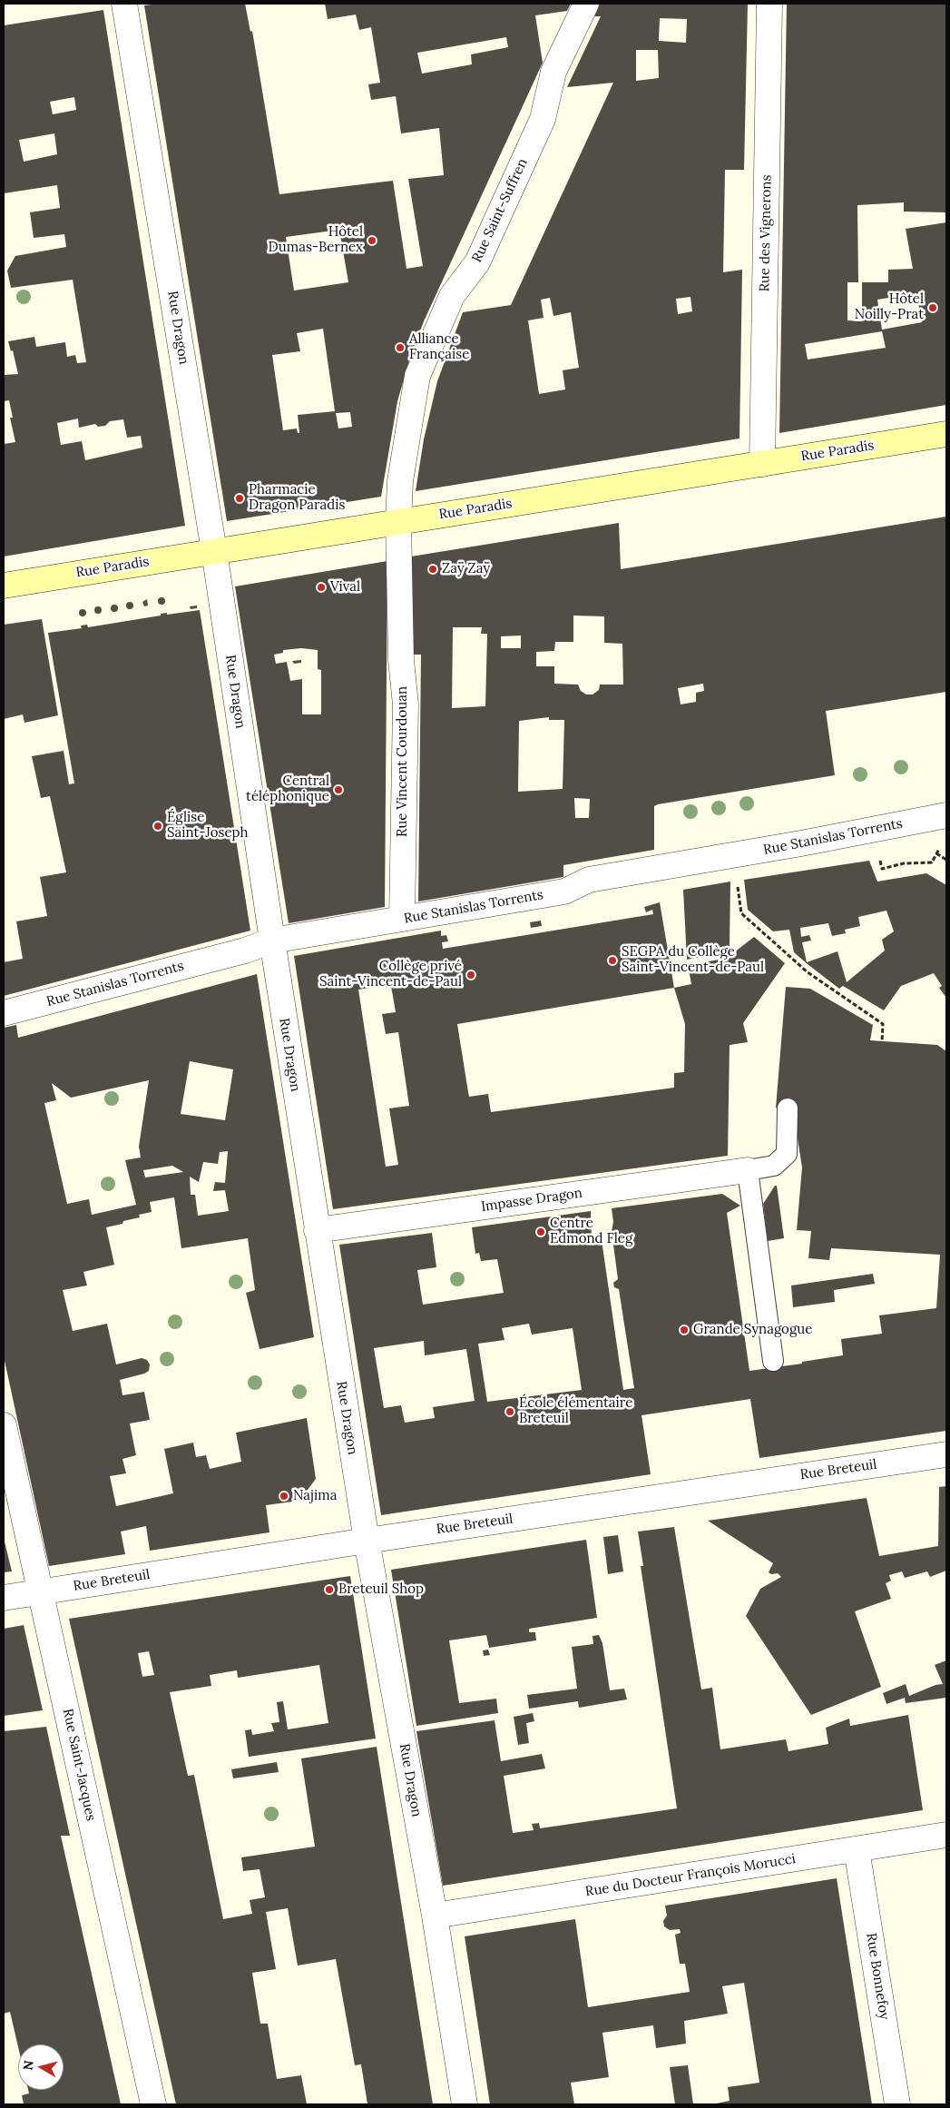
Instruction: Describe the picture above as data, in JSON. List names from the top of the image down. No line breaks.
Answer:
{"streets":{"main road":["Rue Paradis"],"street":["Rue Saint-Suffren","Rue des Vignerons","Rue Dragon","Rue Vincent Courdouan","Rue Stanislas Torrents","Impasse Dragon","Rue Breteuil","Rue Saint-Jacques","Rue du Docteur François Morucci","Rue Bonnefoy"]},"crossings":[["Rue Saint-Suffren","Rue Paradis"],["Rue Saint-Suffren","Rue Vincent Courdouan"],["Rue des Vignerons","Rue Paradis"],["Rue Dragon","Rue Paradis"],["Rue Dragon","Rue Stanislas Torrents"],["Rue Dragon","Impasse Dragon"],["Rue Dragon","Rue Breteuil"],["Rue Dragon","Rue du Docteur François Morucci"],["Rue Paradis","Rue Vincent Courdouan"],["Rue Vincent Courdouan","Rue Stanislas Torrents"],["Rue Breteuil","Rue Saint-Jacques"],["Rue du Docteur François Morucci","Rue Bonnefoy"]],"places":["Hôtel Dumas-Bernex","Hôtel Noilly-Prat","Alliance Française","Pharmacie Dragon Paradis","Zaÿ Zaÿ","Vival","Central téléphonique","Église Saint-Joseph","SEGPA du Collège Saint-Vincent-de-Paul","Collège privé Saint-Vincent-de-Paul","Centre Edmond Fleg","Grande Synagogue","École élémentaire Breteuil","Najima","Breteuil Shop"],"north":"left"}
